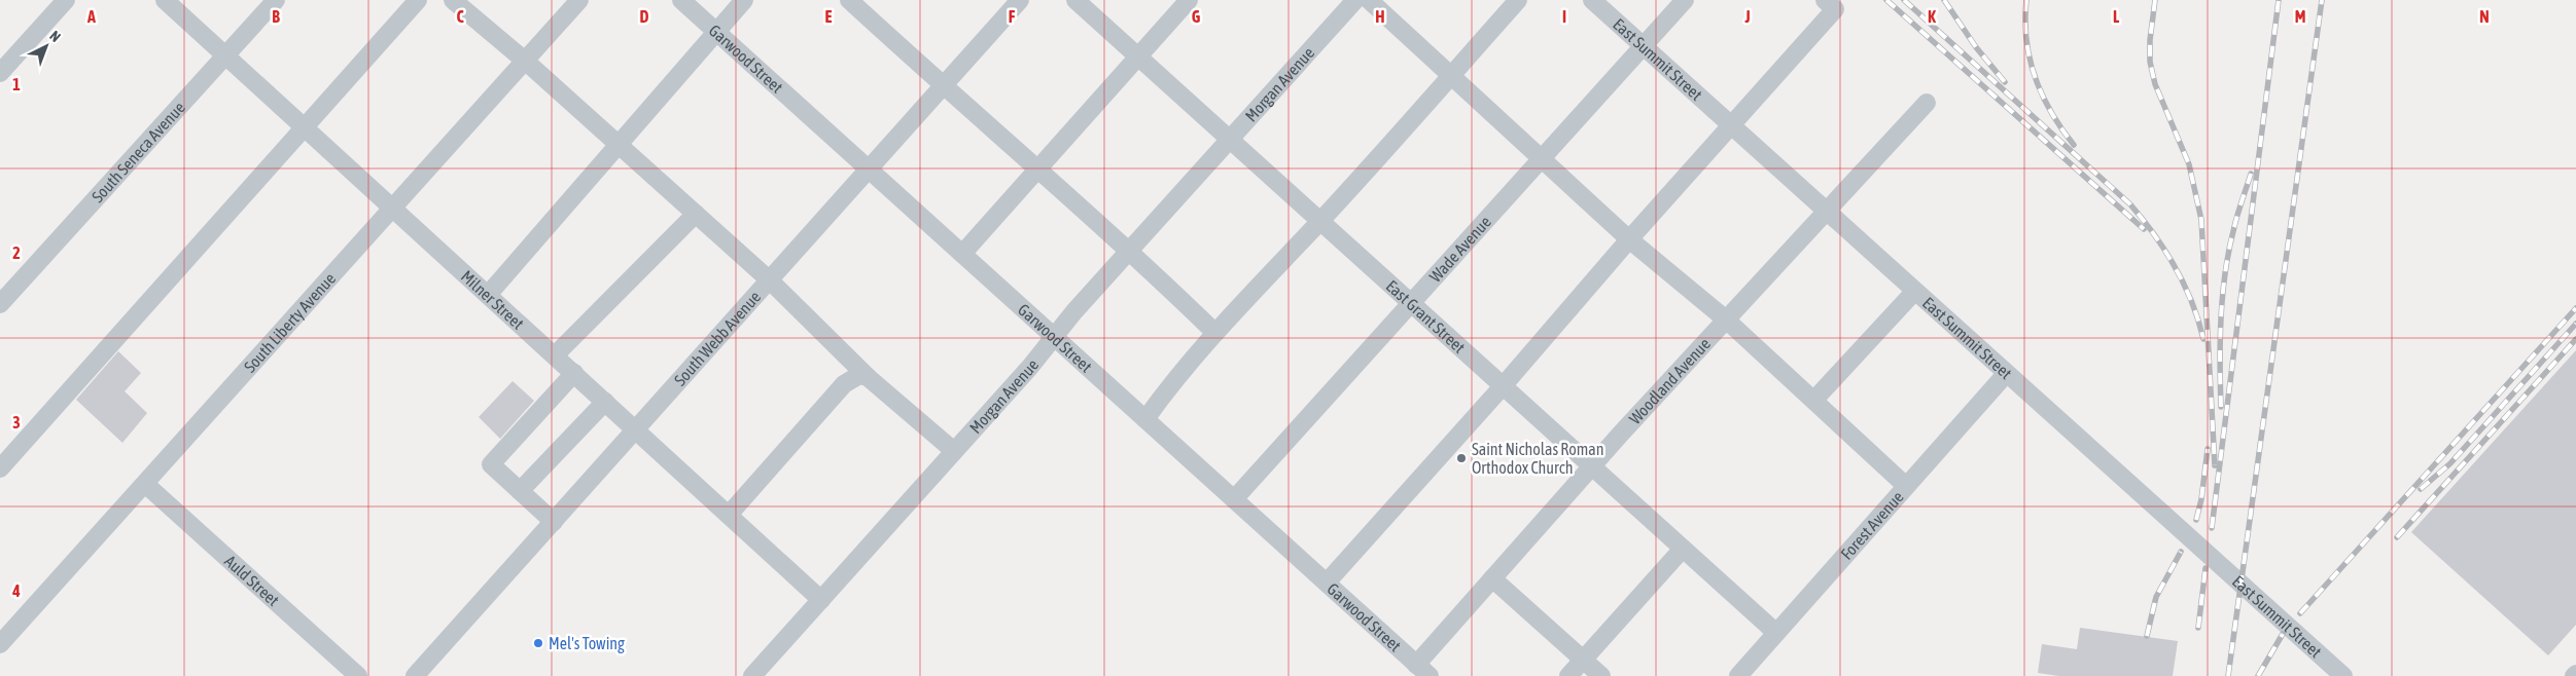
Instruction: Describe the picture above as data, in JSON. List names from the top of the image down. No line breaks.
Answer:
{"streets":{"street":["Garwood Street","East Summit Street","Morgan Avenue","South Seneca Avenue","Wade Avenue","Milner Street","East Grant Street","South Liberty Avenue","South Webb Avenue","Woodland Avenue","Forest Avenue","Auld Street"]},"crossings":[["Garwood Street","Morgan Avenue"],["Garwood Street","Wade Avenue"],["Garwood Street","South Webb Avenue"],["Garwood Street","Woodland Avenue"],["East Summit Street","Wade Avenue"],["East Summit Street","Woodland Avenue"],["East Summit Street","Forest Avenue"],["Morgan Avenue","Milner Street"],["Morgan Avenue","East Grant Street"],["South Seneca Avenue","Milner Street"],["Wade Avenue","East Grant Street"],["Milner Street","South Liberty Avenue"],["Milner Street","South Webb Avenue"],["East Grant Street","Woodland Avenue"],["East Grant Street","Forest Avenue"],["South Liberty Avenue","Auld Street"]],"places":["Saint Nicholas Roman Orthodox Church","Mel's Towing"],"north":"top right","grid":{"columns":["A","B","C","D","E","F","G","H","I","J","K","L","M","N"],"rows":["1","2","3","4"]}}
